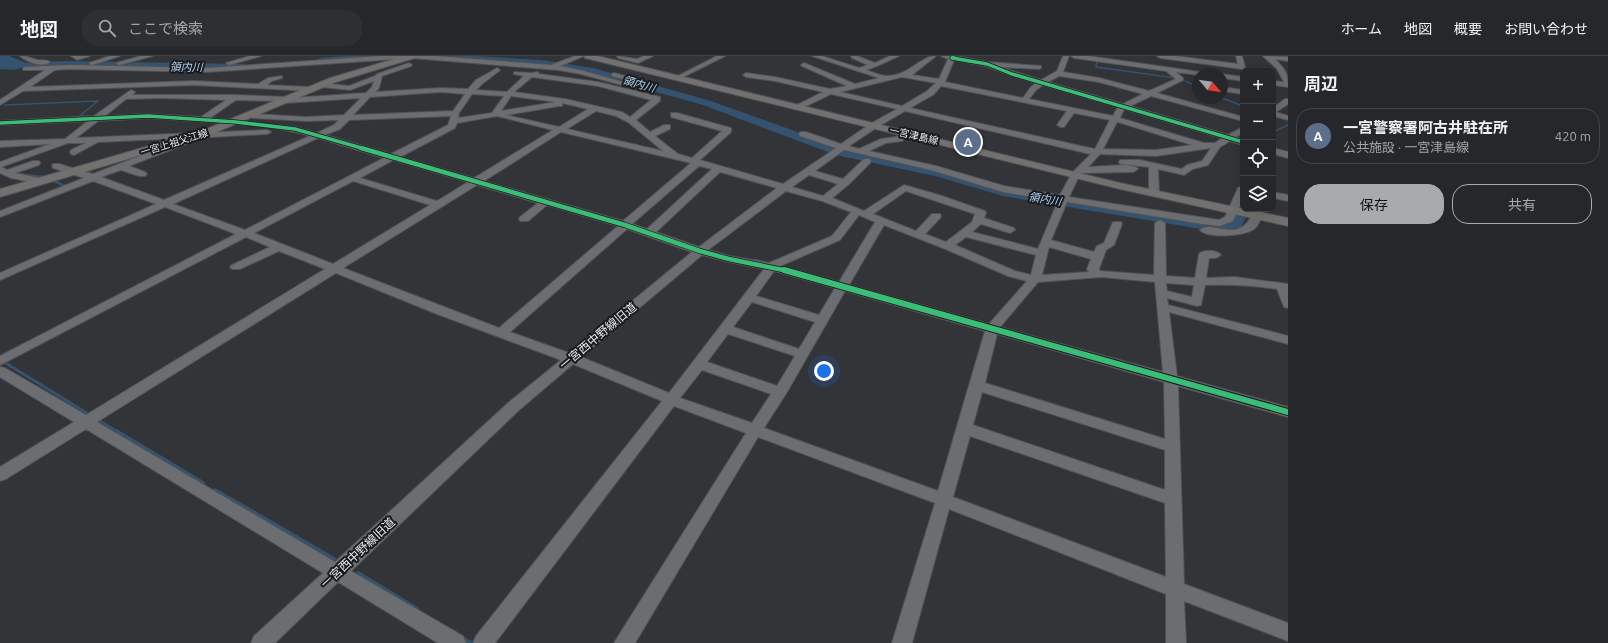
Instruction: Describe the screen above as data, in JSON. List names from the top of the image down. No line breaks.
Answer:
{"streets":{"main road":["一宮津島線","一宮上祖父江線"],"street":["一宮西中野線旧道"]},"crossings":[["一宮津島線","一宮西中野線旧道"]],"water":["領内川"],"north":"bottom right","page":{"header":"地図","search":"ここで検索","nav":["ホーム","地図","概要","お問い合わせ"],"heading":"周辺","map_buttons":["+","−"],"list":[{"mark":"A","name":"一宮警察署阿古井駐在所","note":"公共施設 · 一宮津島線","value":"420 m"}],"pins":"A","buttons":["保存","共有"]}}
